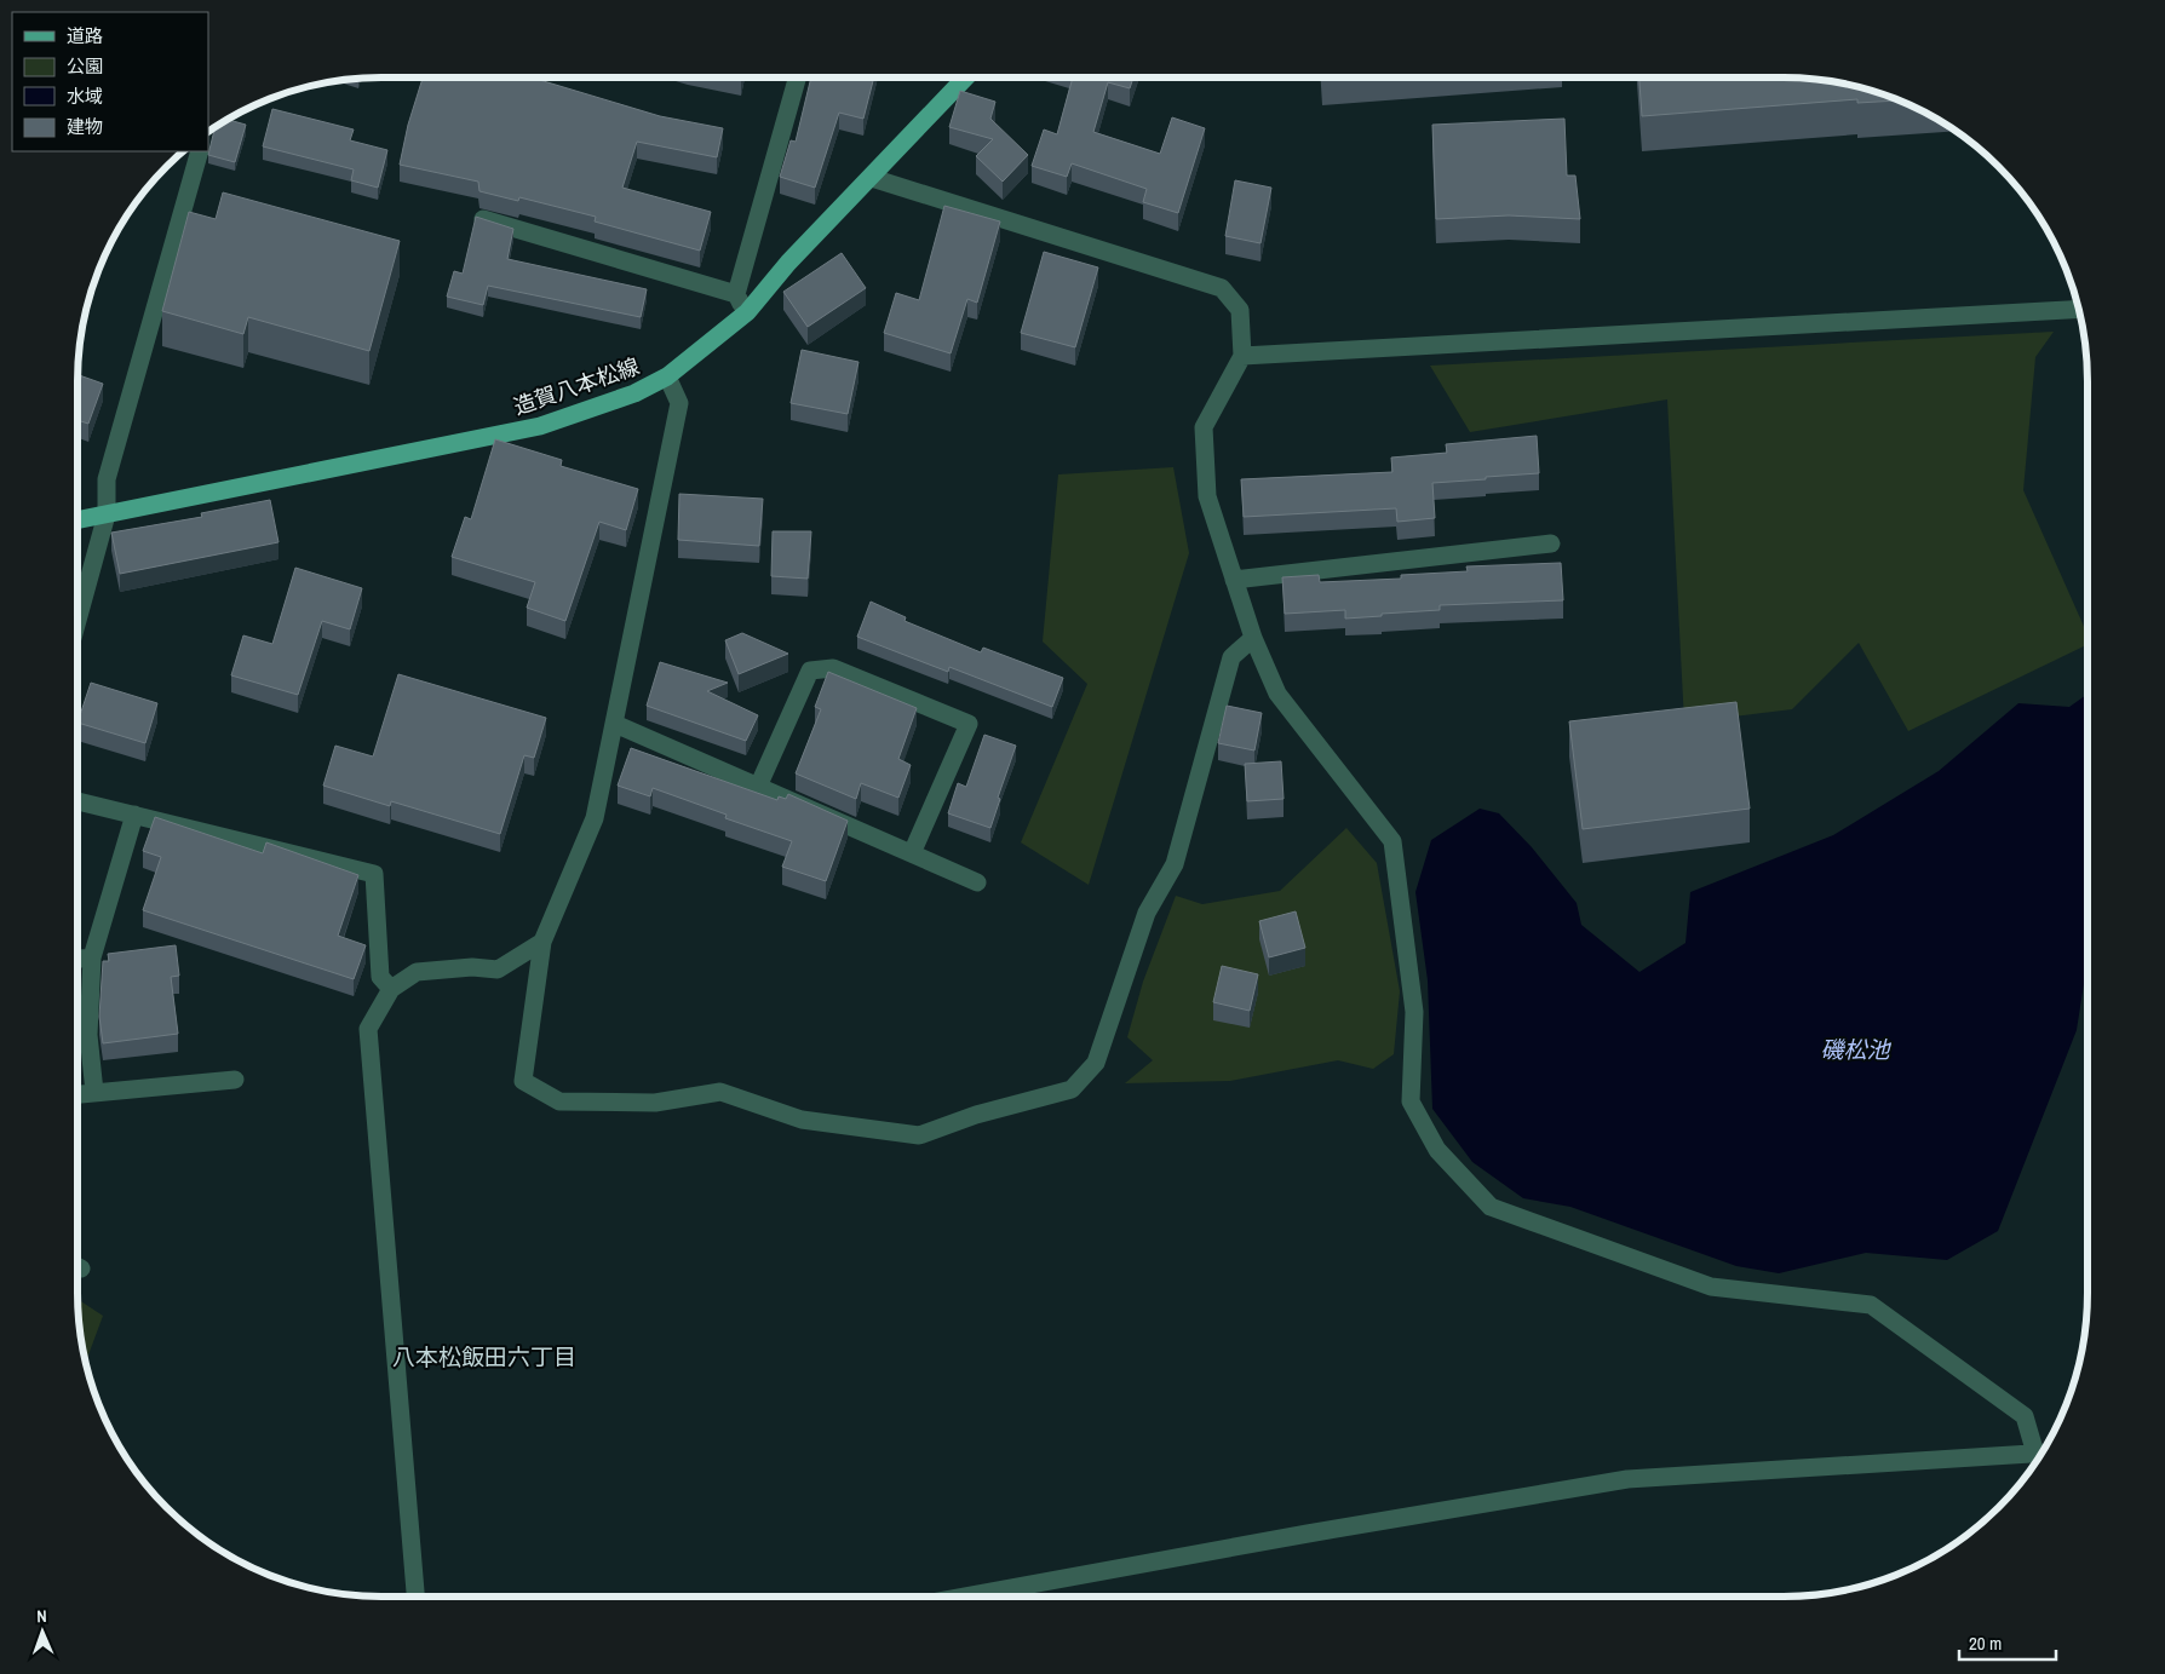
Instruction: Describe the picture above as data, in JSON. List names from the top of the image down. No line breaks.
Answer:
{"streets":{"main road":["造賀八本松線"]},"districts":["八本松飯田六丁目"],"water":["磯松池"],"legend":["道路","公園","水域","建物"],"scale_bar":"20 m","north":"top"}
